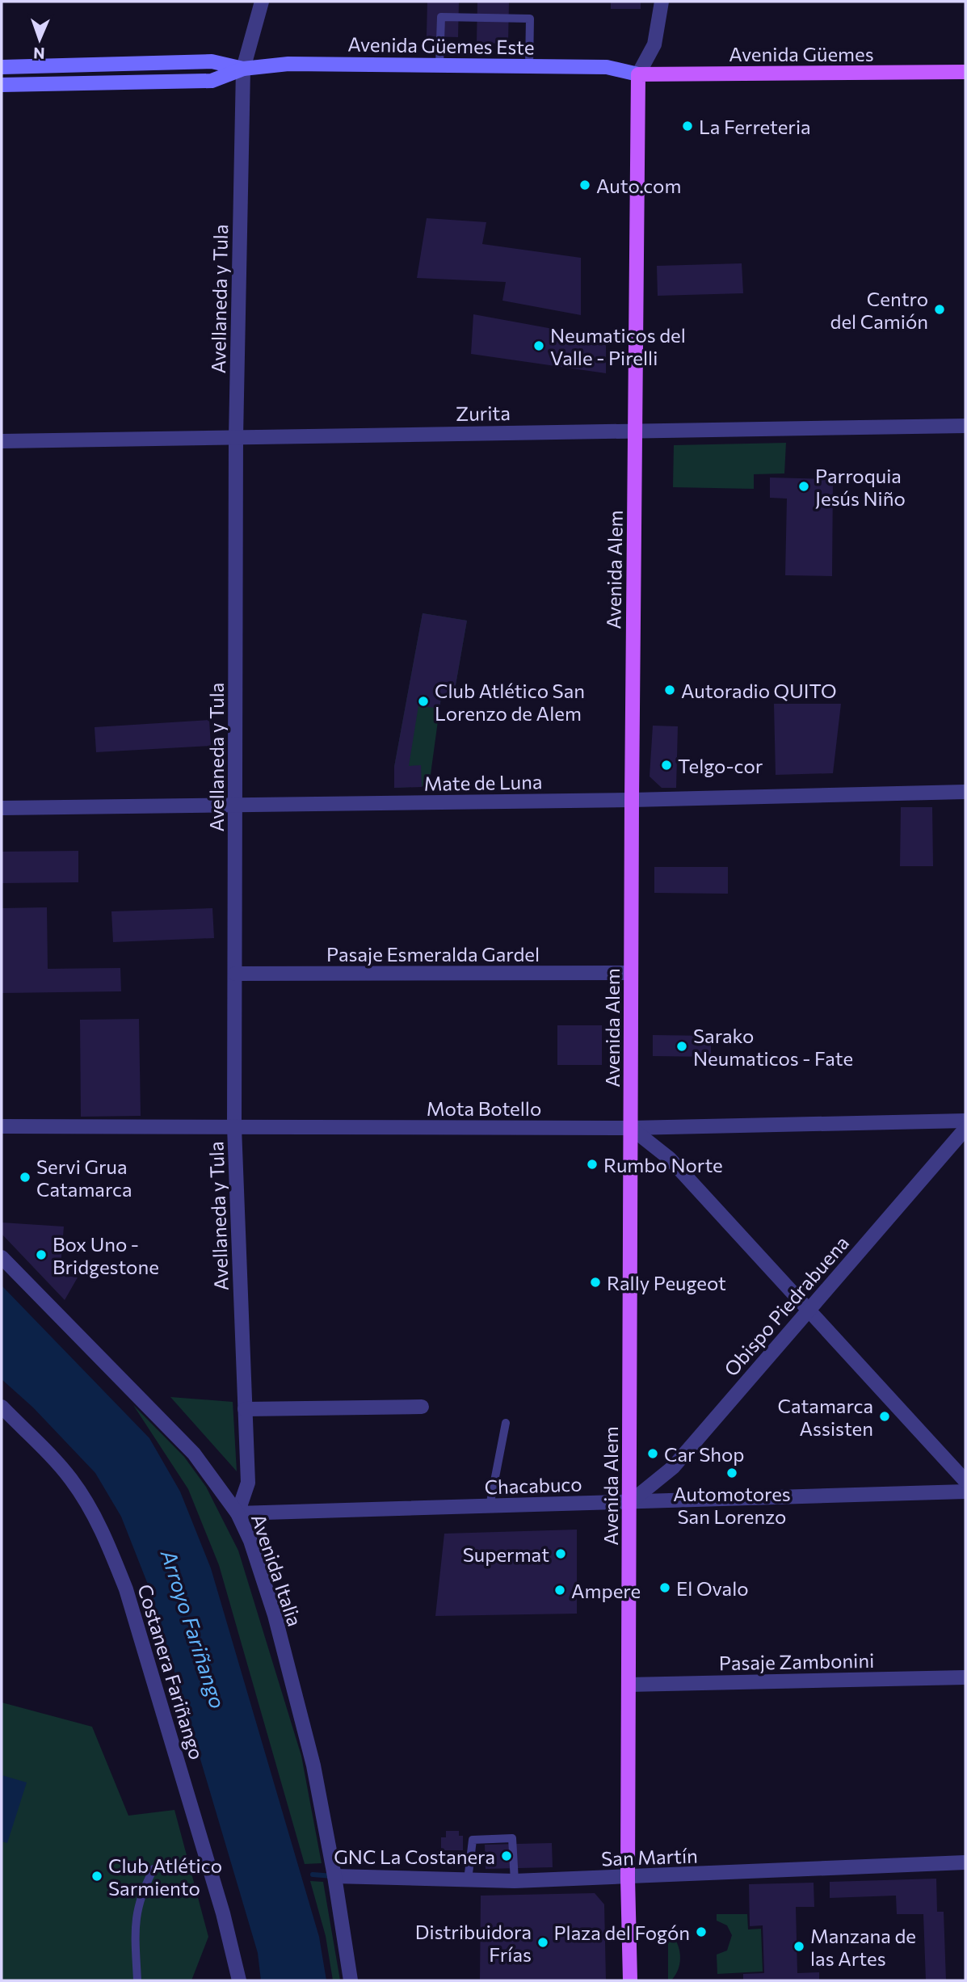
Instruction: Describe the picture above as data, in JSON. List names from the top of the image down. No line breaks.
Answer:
{"streets":{"main road":["Avenida Güemes Este","Avenida Güemes","Avenida Alem"],"street":["Avellaneda y Tula","Zurita","Mate de Luna","Pasaje Esmeralda Gardel","Mota Botello","Obispo Piedrabuena","Chacabuco","Avenida Italia","Pasaje Zambonini","Costanera Fariñango","San Martín"]},"crossings":[["Avenida Güemes Este","Avenida Güemes"],["Avenida Güemes Este","Avellaneda y Tula"],["Avenida Güemes Este","Avenida Alem"],["Avenida Güemes","Avenida Alem"],["Avellaneda y Tula","Zurita"],["Avellaneda y Tula","Mate de Luna"],["Avellaneda y Tula","Pasaje Esmeralda Gardel"],["Avellaneda y Tula","Mota Botello"],["Avellaneda y Tula","Chacabuco"],["Avellaneda y Tula","Avenida Italia"],["Zurita","Avenida Alem"],["Avenida Alem","Mate de Luna"],["Avenida Alem","Pasaje Esmeralda Gardel"],["Avenida Alem","Mota Botello"],["Avenida Alem","Obispo Piedrabuena"],["Avenida Alem","Chacabuco"],["Avenida Alem","Pasaje Zambonini"],["Avenida Alem","San Martín"],["Obispo Piedrabuena","Chacabuco"],["Chacabuco","Avenida Italia"],["Avenida Italia","San Martín"]],"water":["Arroyo Fariñango"],"places":["La Ferreteria","Auto.com","Centro del Camión","Neumaticos del Valle - Pirelli","Parroquia Jesús Niño","Autoradio QUITO","Club Atlético San Lorenzo de Alem","Telgo-cor","Sarako Neumaticos - Fate","Rumbo Norte","Servi Grua Catamarca","Box Uno - Bridgestone","Rally Peugeot","Catamarca Assisten","Car Shop","Automotores San Lorenzo","Supermat","El Ovalo","Ampere","GNC La Costanera","Club Atlético Sarmiento","Plaza del Fogón","Distribuidora Frías","Manzana de las Artes"],"north":"bottom"}
